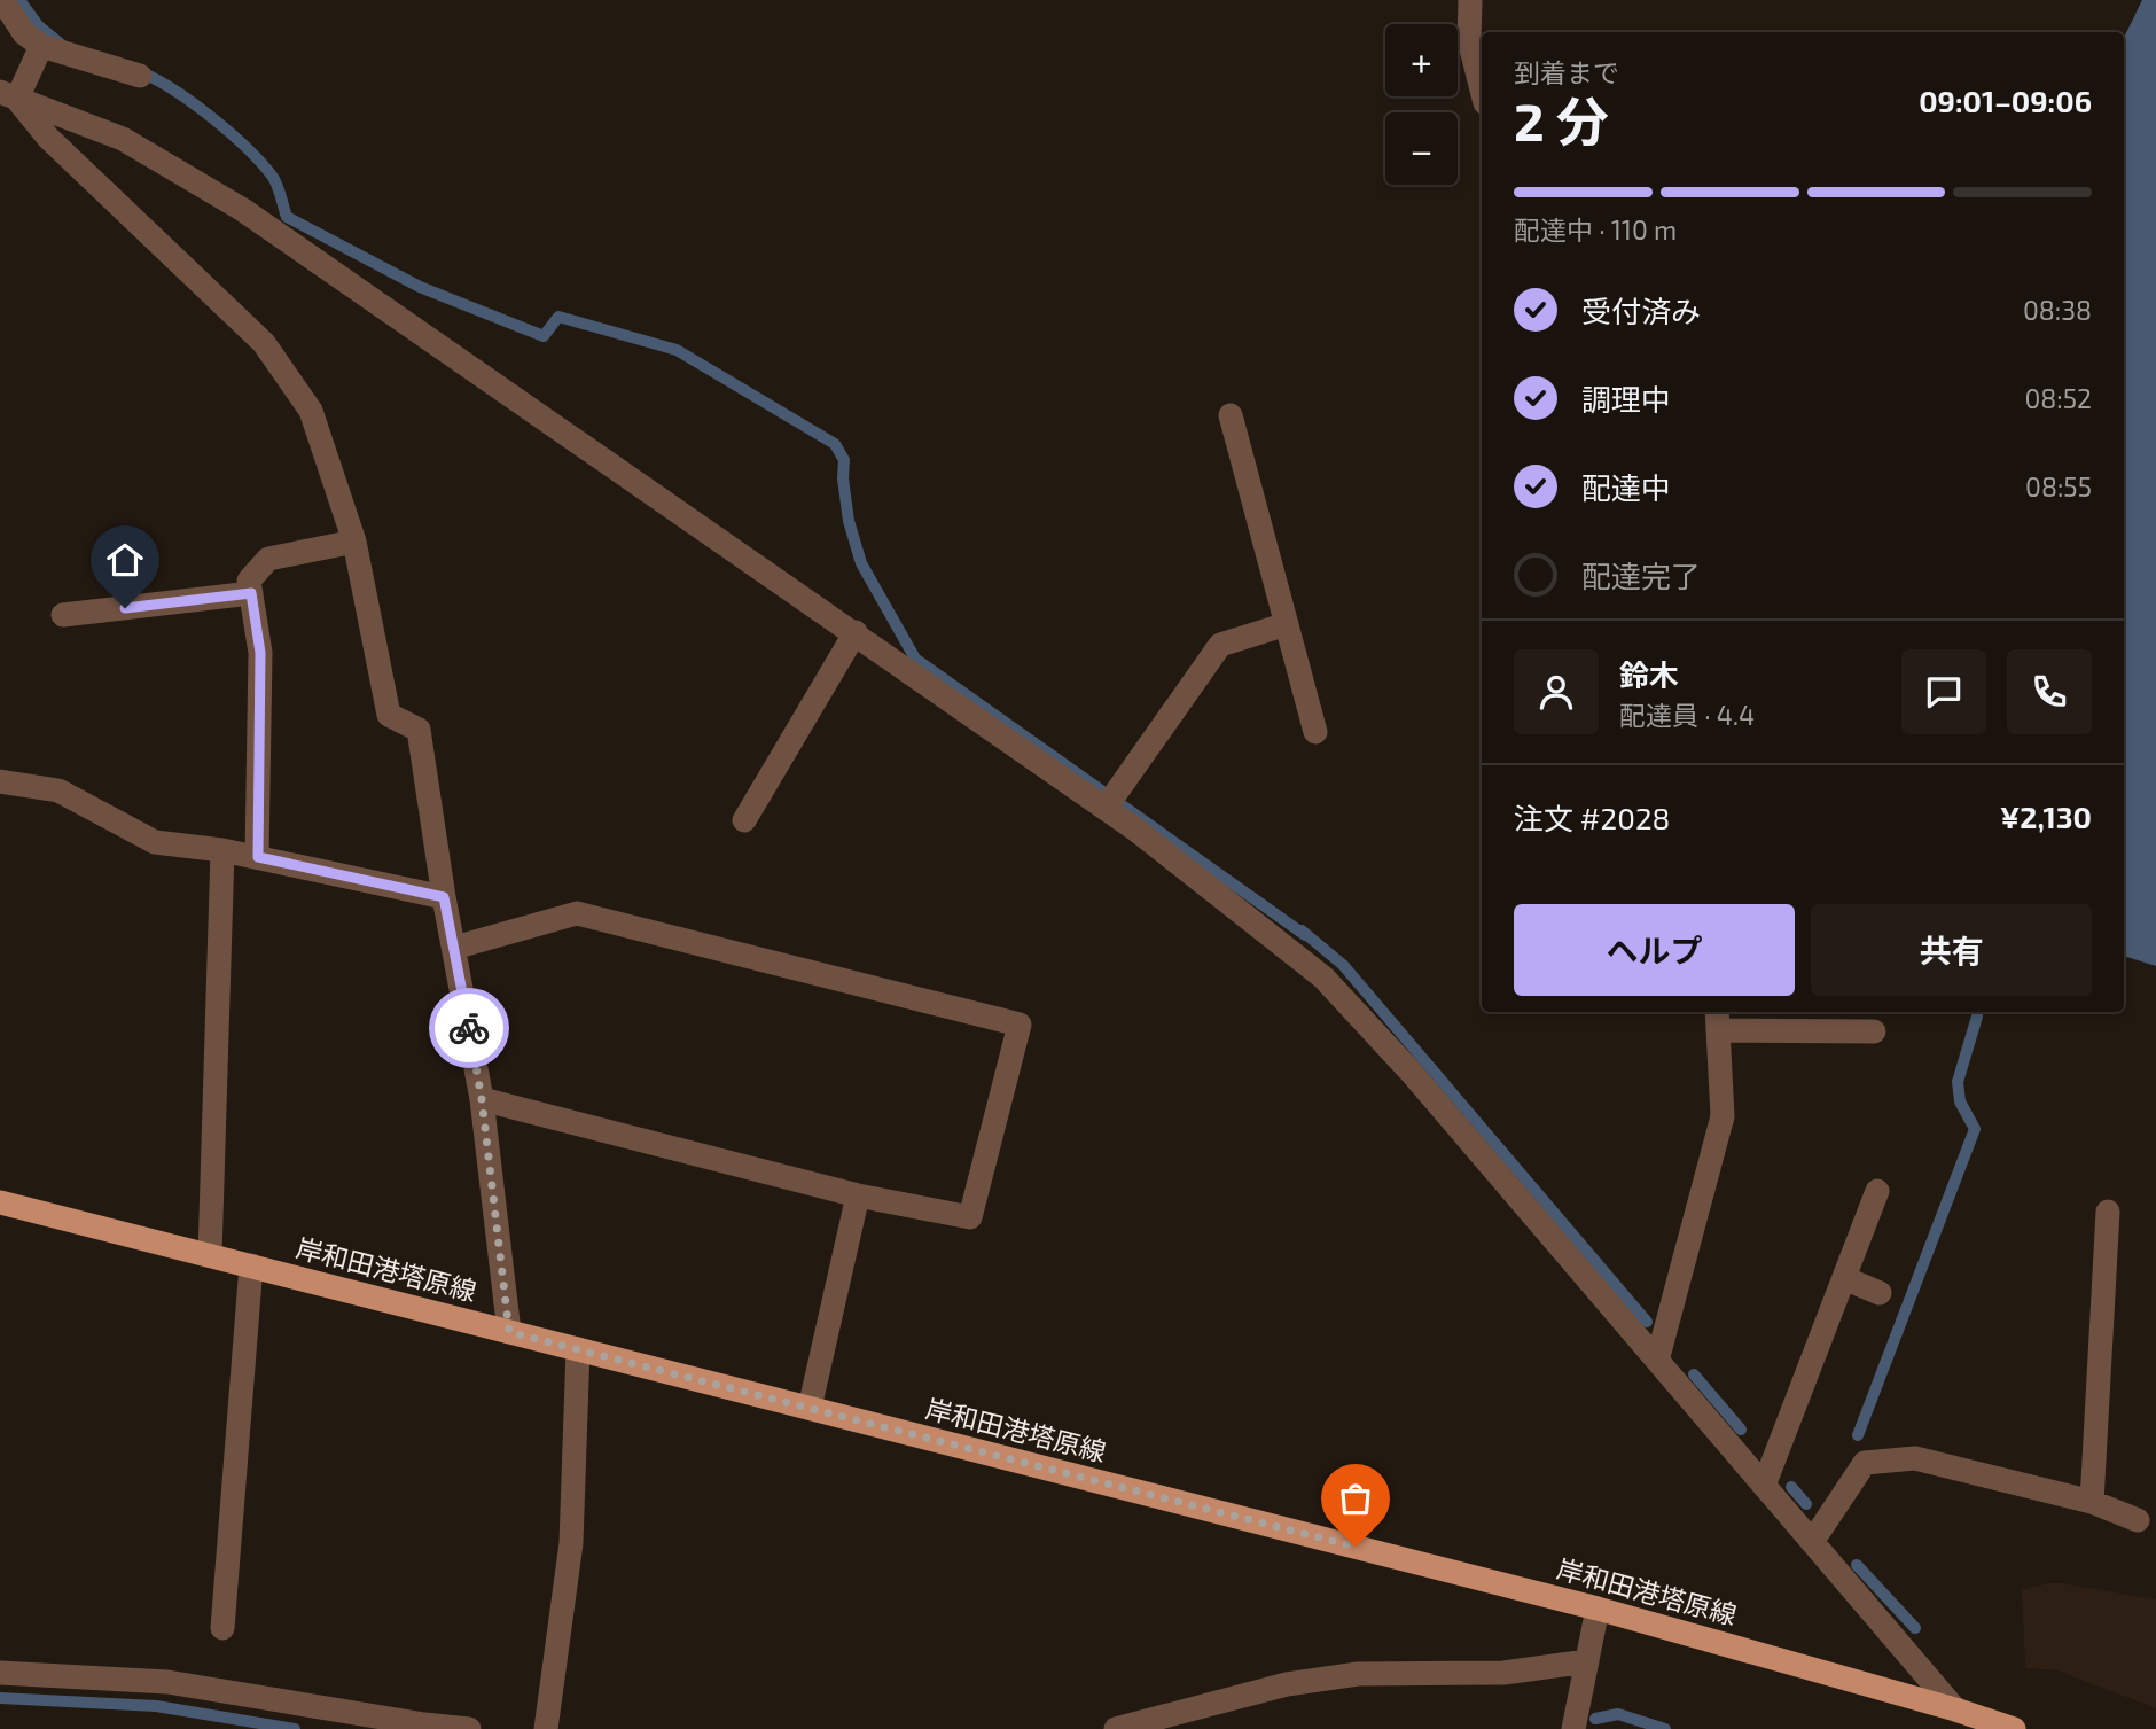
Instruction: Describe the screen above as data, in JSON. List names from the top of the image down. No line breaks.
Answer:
{"streets":{"main road":["岸和田港塔原線"]},"page":{"map_buttons":["+","−"],"heading":["2 分","到着まで","09:01–09:06"],"panel":["鈴木","配達員 · 4.4","注文 #2028","¥2,130"],"bar":"配達中 · 110 m","list":[["受付済み","08:38"],["調理中","08:52"],["配達中","08:55"],"配達完了"],"buttons":["ヘルプ","共有"]}}
